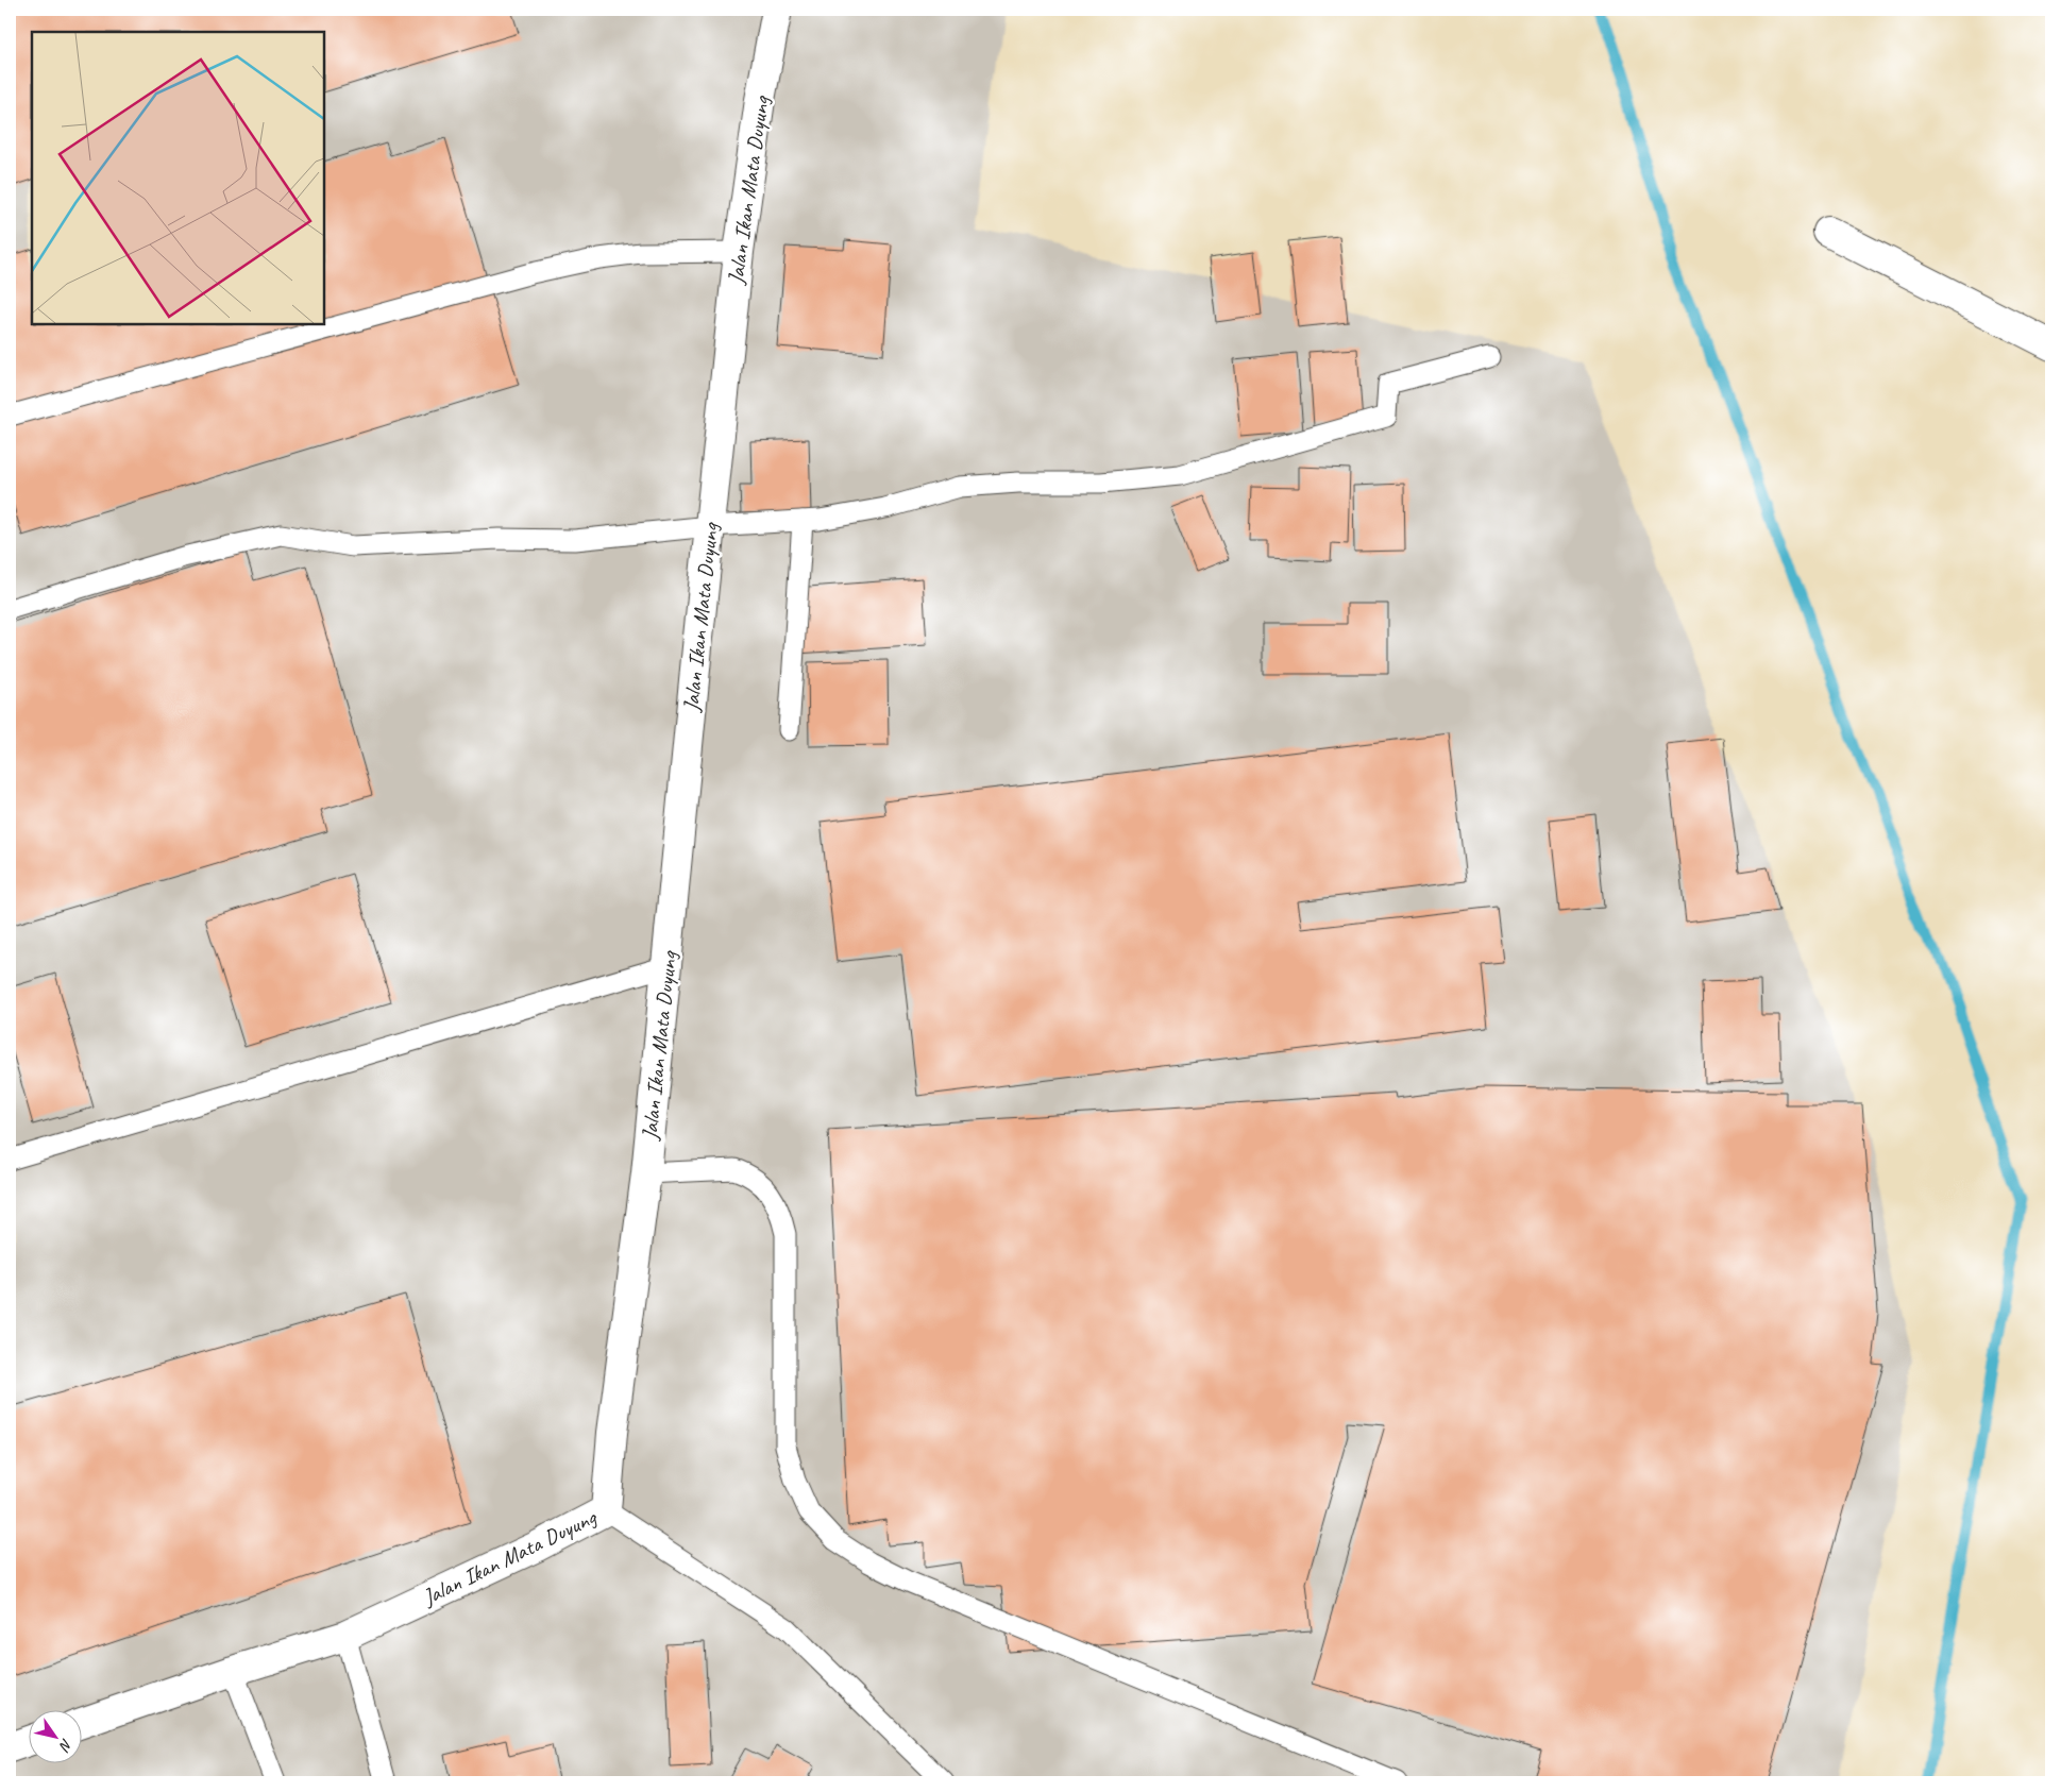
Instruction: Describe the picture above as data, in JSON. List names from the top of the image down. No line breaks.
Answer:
{"streets":{"street":["Jalan Ikan Mata Duyung"]},"north":"bottom right"}
